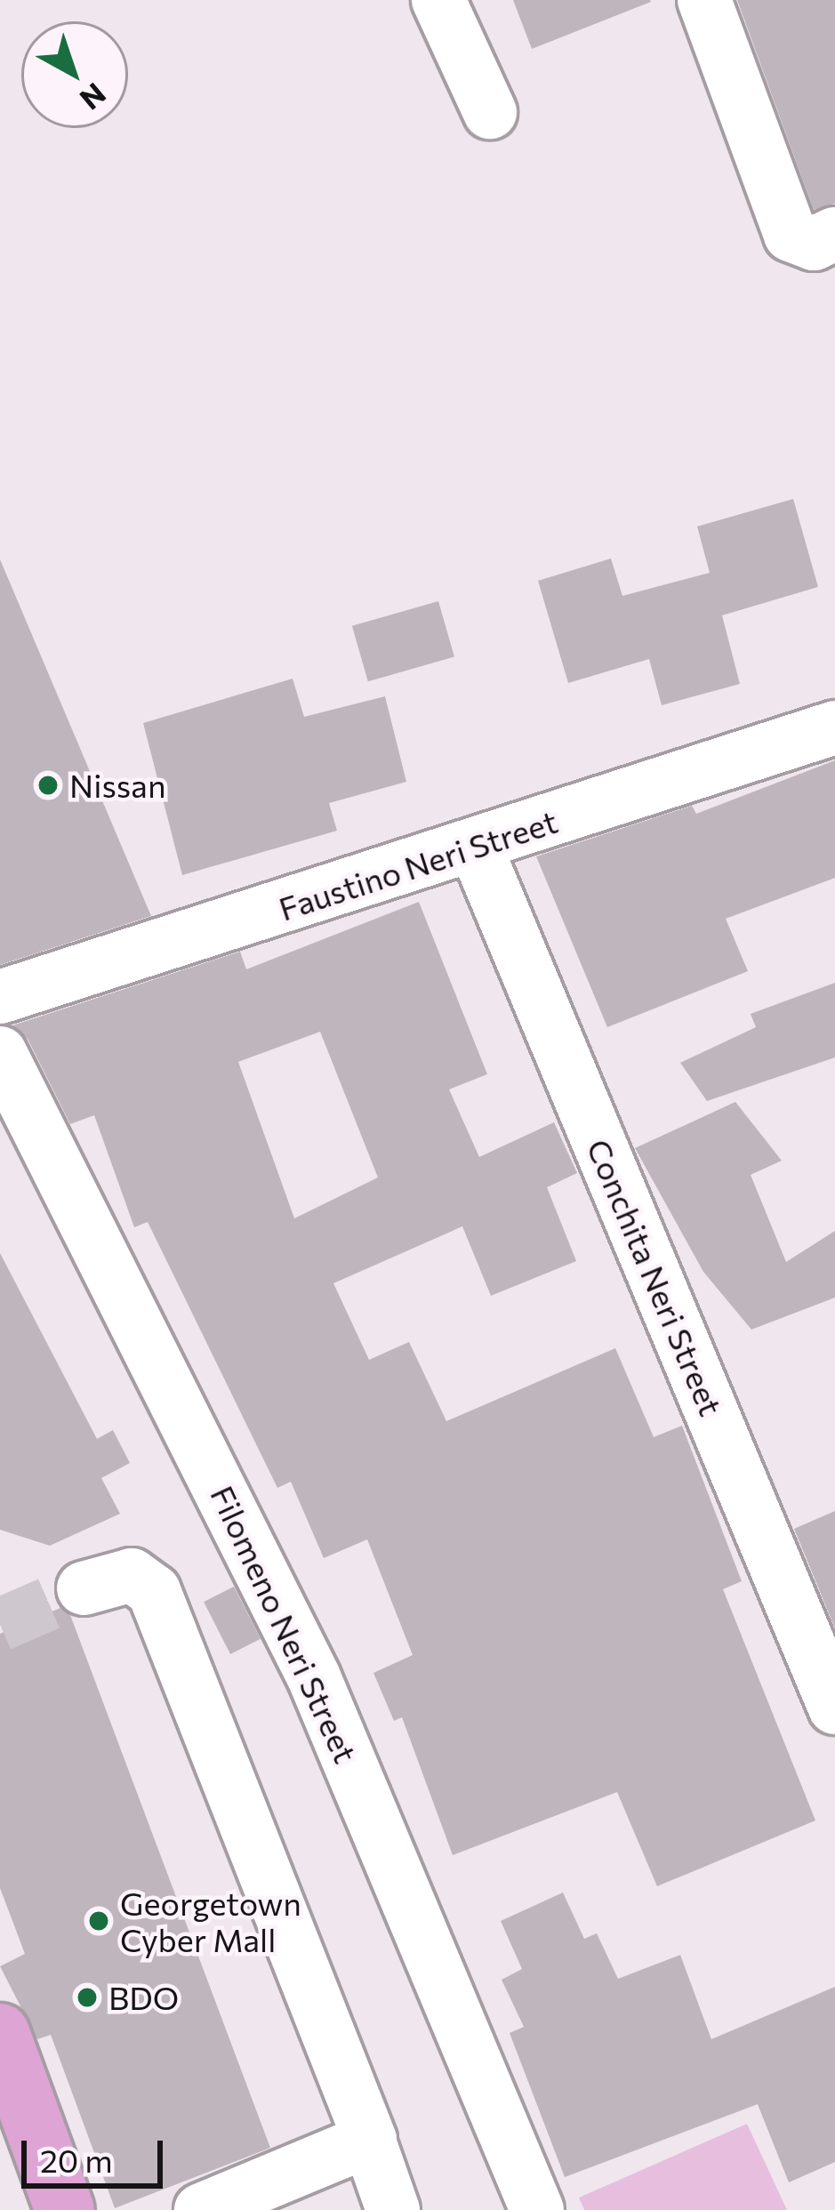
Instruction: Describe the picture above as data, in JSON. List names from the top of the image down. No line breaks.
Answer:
{"streets":{"street":["Faustino Neri Street","Conchita Neri Street","Filomeno Neri Street"]},"crossings":[["Faustino Neri Street","Conchita Neri Street"]],"places":["Nissan","Georgetown Cyber Mall","BDO"],"scale_bar":"20 m","north":"bottom right"}
